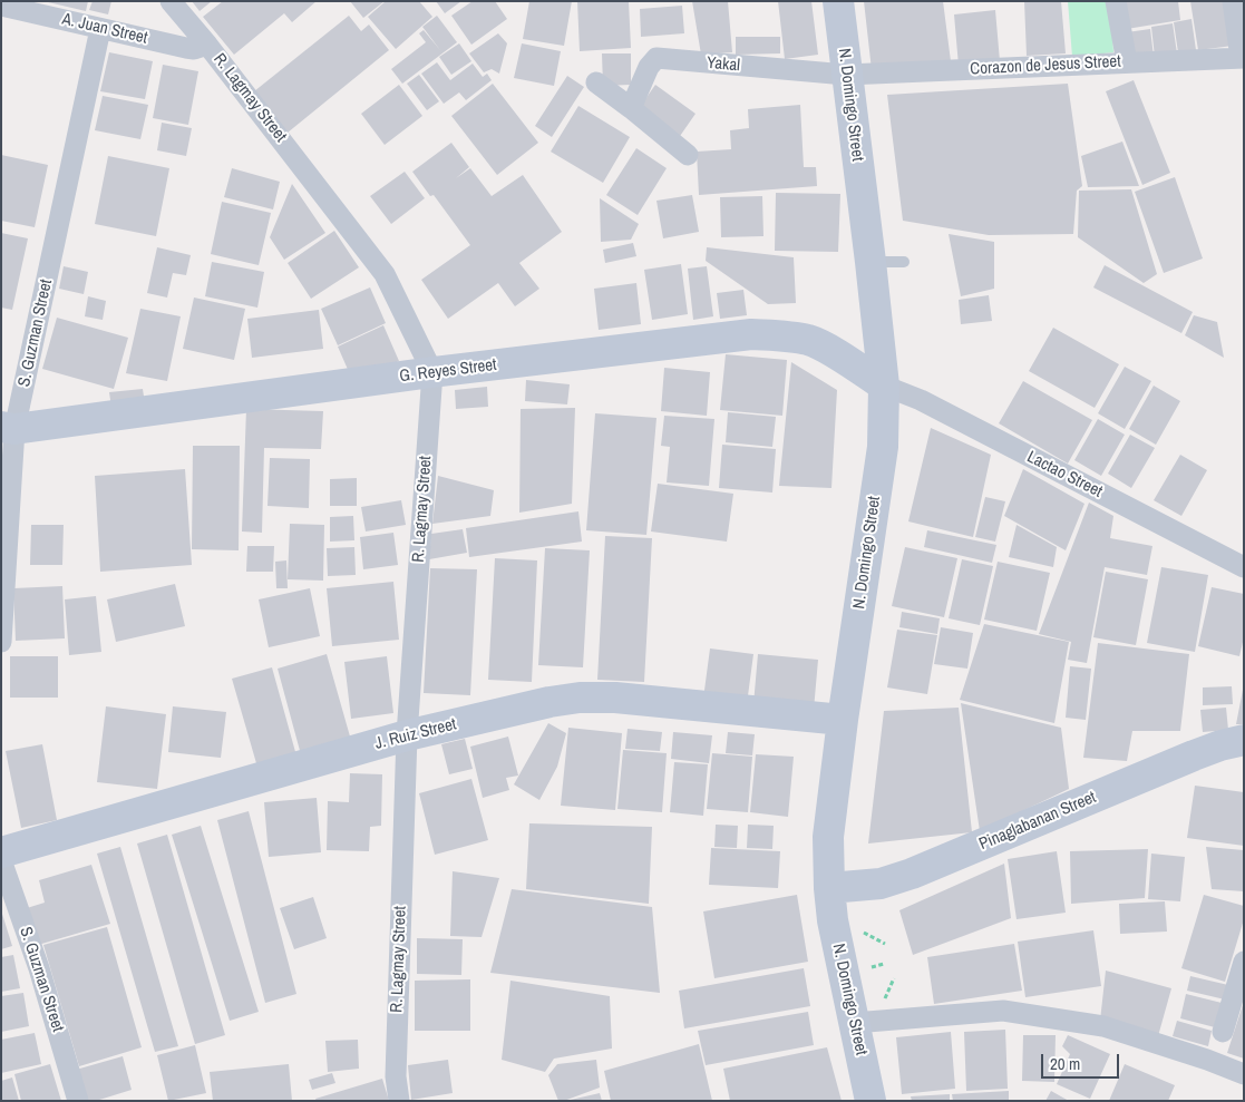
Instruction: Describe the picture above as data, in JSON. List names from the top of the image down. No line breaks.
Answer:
{"streets":{"street":["A. Juan Street","Yakal","Corazon de Jesus Street","R. Lagmay Street","N. Domingo Street","S. Guzman Street","G. Reyes Street","Lactao Street","J. Ruiz Street","Pinaglabanan Street"]},"crossings":[["A. Juan Street","R. Lagmay Street"],["A. Juan Street","S. Guzman Street"],["Yakal","Corazon de Jesus Street"],["Yakal","N. Domingo Street"],["Corazon de Jesus Street","N. Domingo Street"],["R. Lagmay Street","G. Reyes Street"],["R. Lagmay Street","J. Ruiz Street"],["N. Domingo Street","G. Reyes Street"],["N. Domingo Street","Lactao Street"],["N. Domingo Street","J. Ruiz Street"],["N. Domingo Street","Pinaglabanan Street"],["S. Guzman Street","G. Reyes Street"],["G. Reyes Street","Lactao Street"]],"scale_bar":"20 m"}
